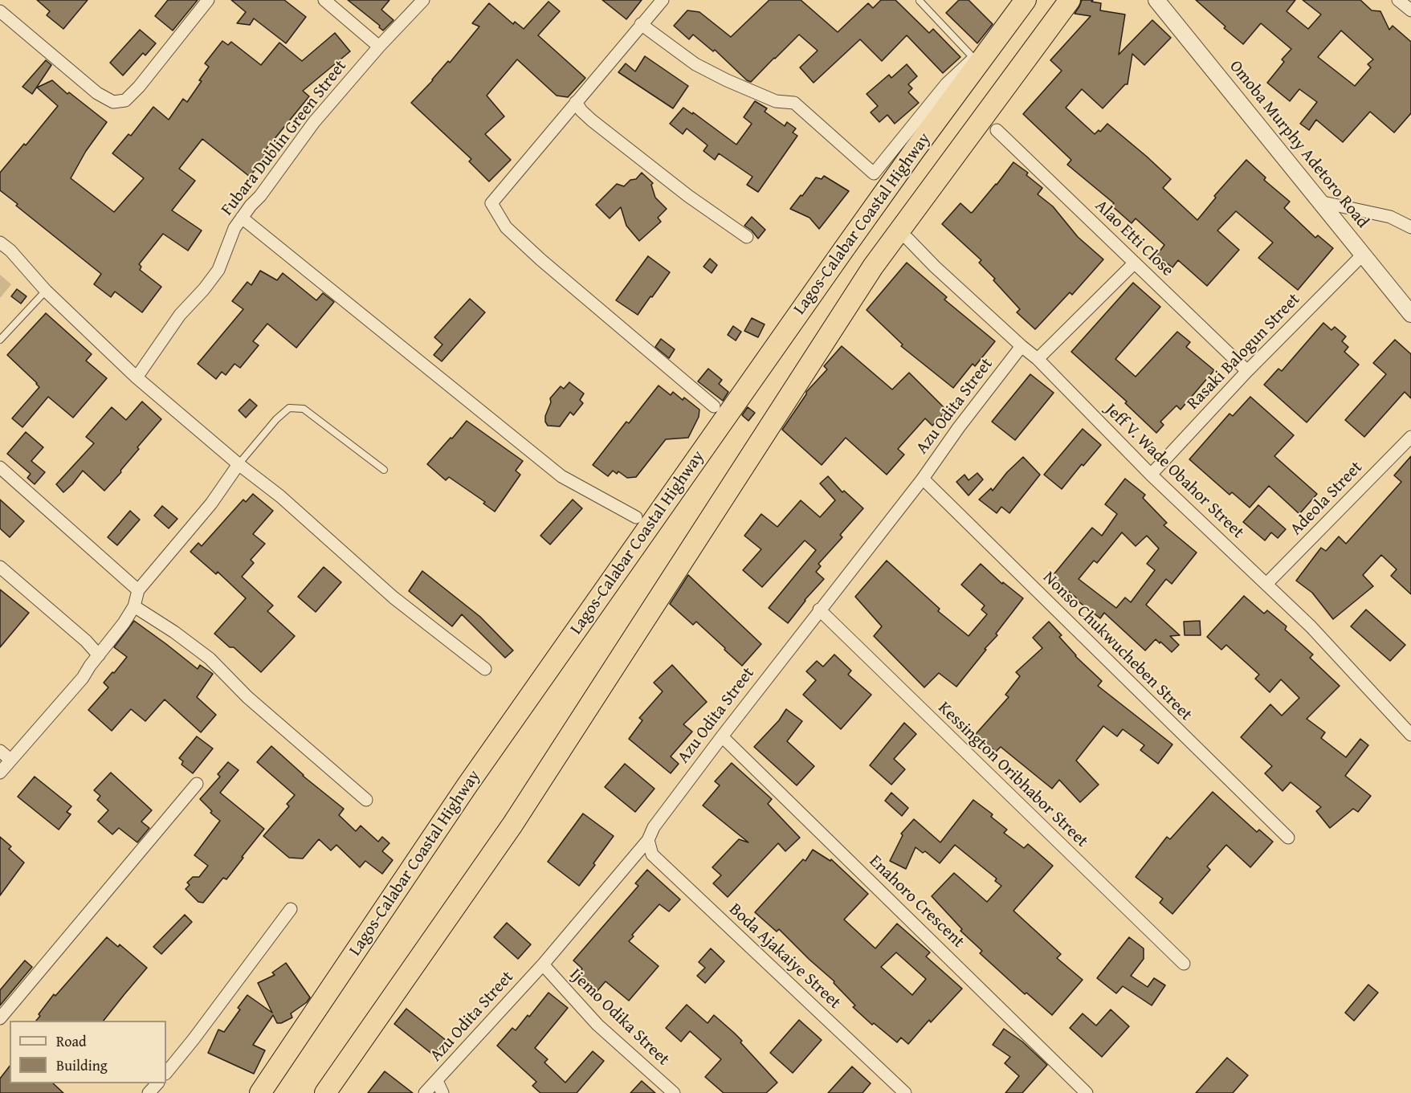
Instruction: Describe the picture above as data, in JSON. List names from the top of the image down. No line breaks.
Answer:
{"streets":{"highway":["Lagos-Calabar Coastal Highway"],"street":["Fubara Dublin Green Street","Omoba Murphy Adetoro Road","Alao Etti Close","Rasaki Balogun Street","Azu Odita Street","Jeff V. Wade Obahor Street","Adeola Street","Nonso Chukwucheben Street","Kessington Oribhabor Street","Enahoro Crescent","Boda Ajakaiye Street","Ijemo Odika Street"]},"crossings":[["Omoba Murphy Adetoro Road","Rasaki Balogun Street"],["Alao Etti Close","Rasaki Balogun Street"],["Rasaki Balogun Street","Jeff V. Wade Obahor Street"],["Azu Odita Street","Jeff V. Wade Obahor Street"],["Azu Odita Street","Nonso Chukwucheben Street"],["Azu Odita Street","Kessington Oribhabor Street"],["Azu Odita Street","Enahoro Crescent"],["Azu Odita Street","Boda Ajakaiye Street"],["Azu Odita Street","Ijemo Odika Street"],["Jeff V. Wade Obahor Street","Adeola Street"]],"legend":["Road","Building"]}
